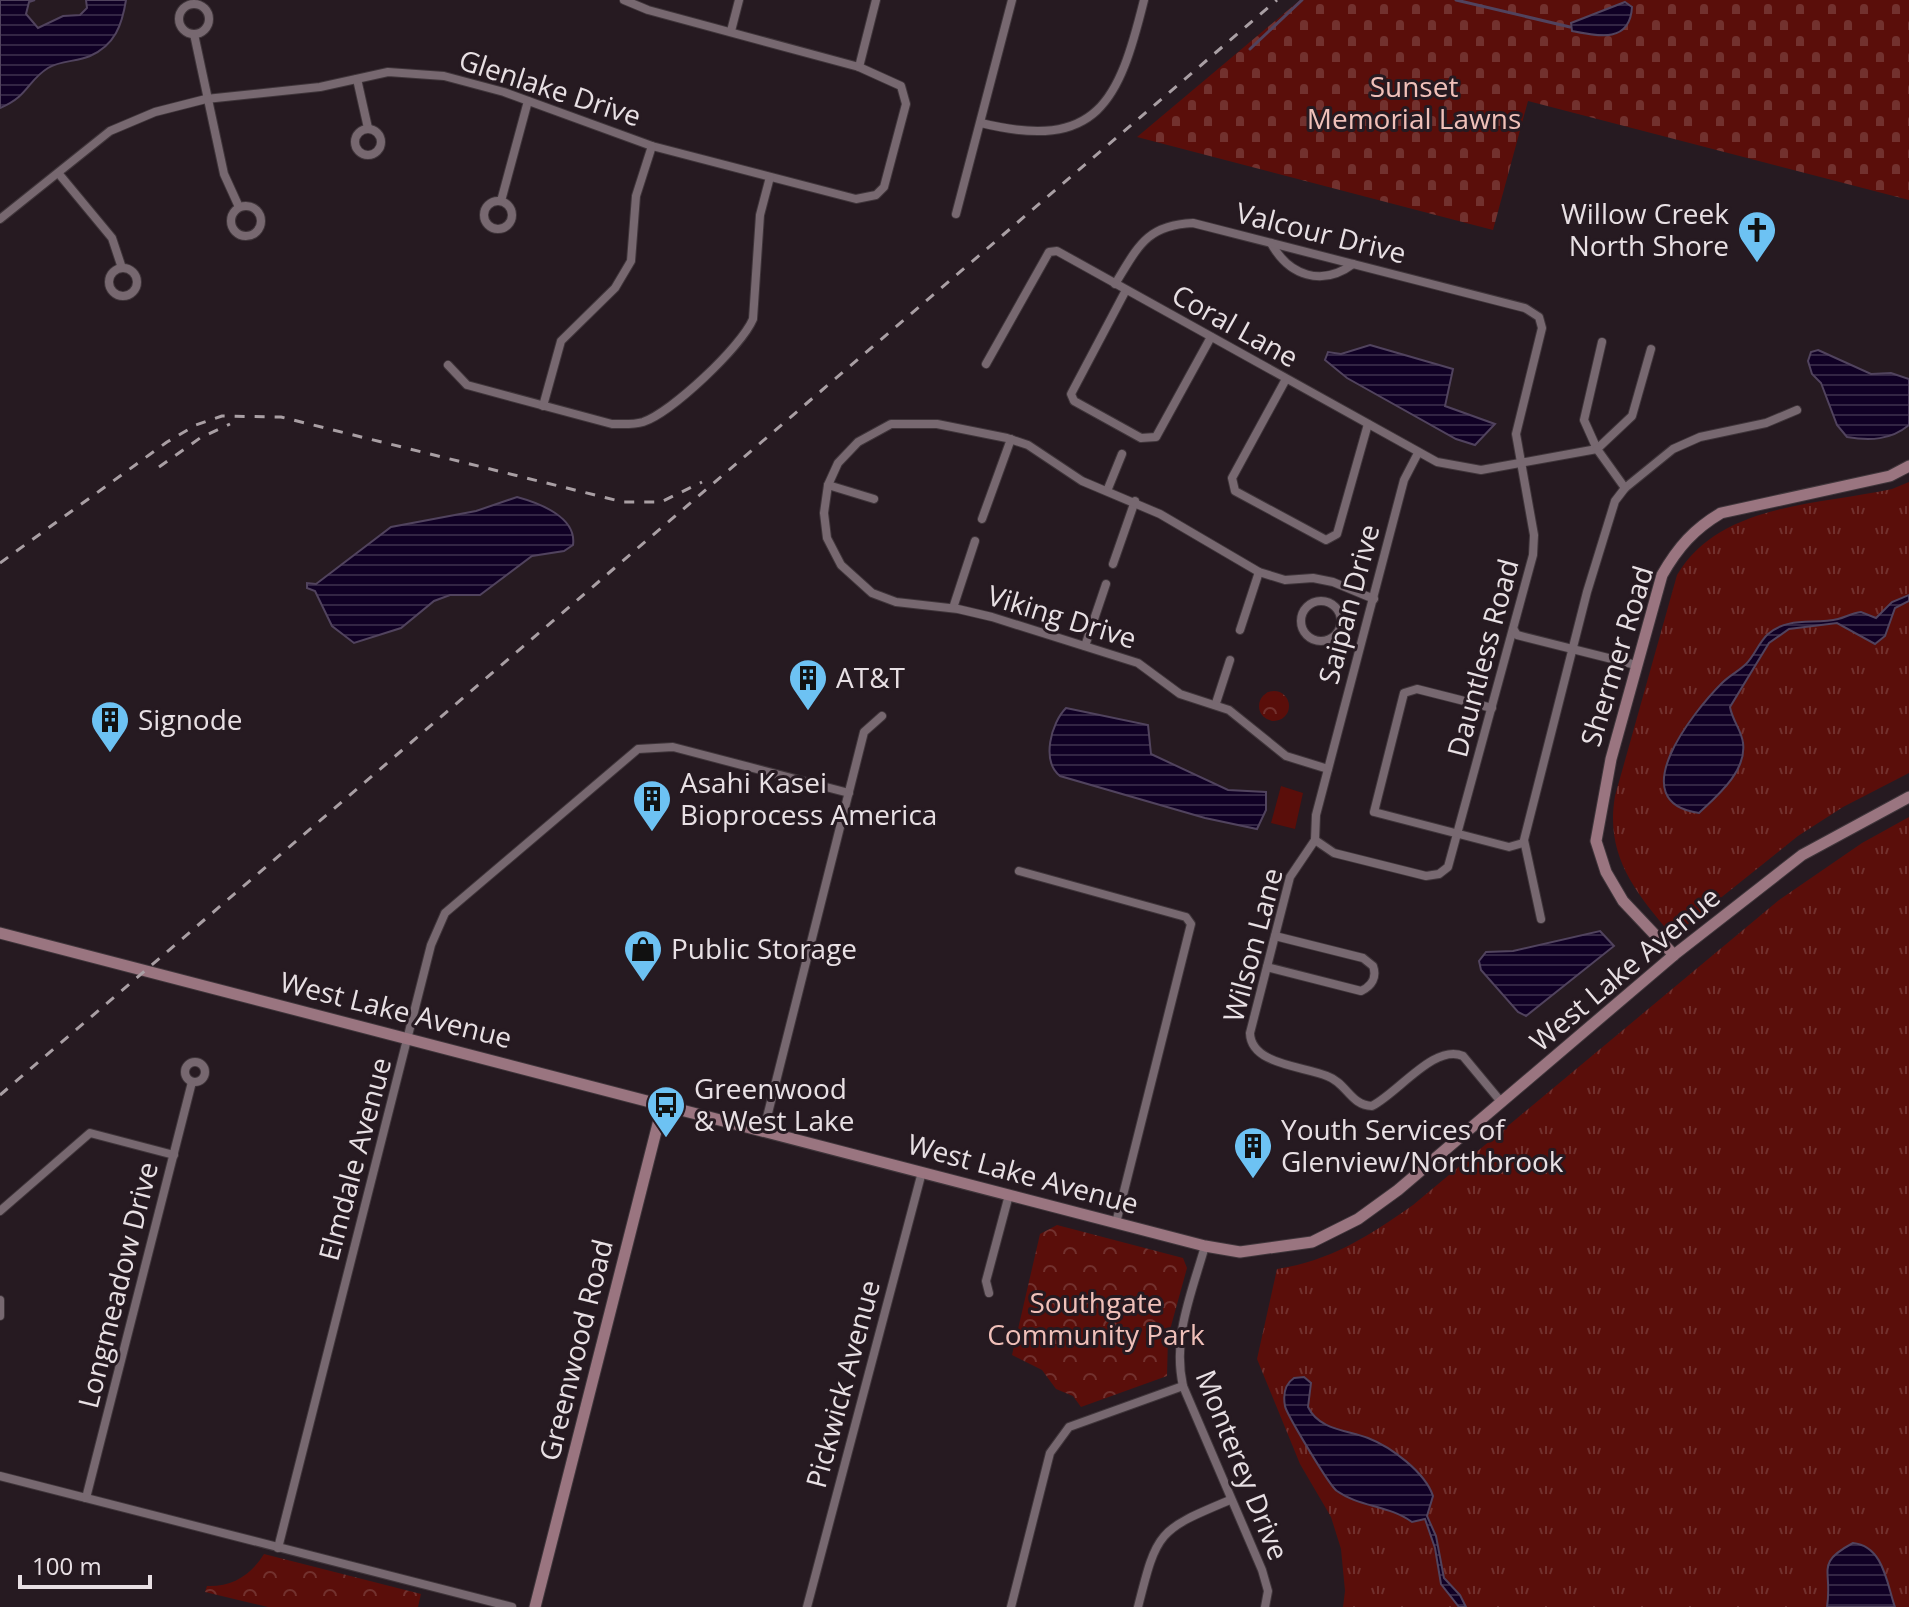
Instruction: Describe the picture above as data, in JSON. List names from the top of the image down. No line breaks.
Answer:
{"streets":{"street":["Glenlake Drive","Valcour Drive","Coral Lane","Saipan Drive","Viking Drive","Shermer Road","Dauntless Road","Wilson Lane","West Lake Avenue","Elmdale Avenue","Longmeadow Drive","Greenwood Road","Pickwick Avenue","Monterey Drive"]},"crossings":[["Valcour Drive","Coral Lane"],["Valcour Drive","Dauntless Road"],["Coral Lane","Saipan Drive"],["Coral Lane","Dauntless Road"],["Saipan Drive","Viking Drive"],["Saipan Drive","Dauntless Road"],["Saipan Drive","Wilson Lane"],["Shermer Road","West Lake Avenue"],["Dauntless Road","Wilson Lane"],["Wilson Lane","West Lake Avenue"],["West Lake Avenue","Elmdale Avenue"],["West Lake Avenue","Greenwood Road"],["West Lake Avenue","Pickwick Avenue"],["West Lake Avenue","Monterey Drive"]],"parks":["Sunset Memorial Lawns","Southgate Community Park"],"places":{"church":["Willow Creek North Shore"],"building":["AT&T","Signode","Asahi Kasei Bioprocess America","Youth Services of Glenview/Northbrook"],"shop":["Public Storage"],"bus stop":["Greenwood & West Lake"]},"scale_bar":"100 m"}
